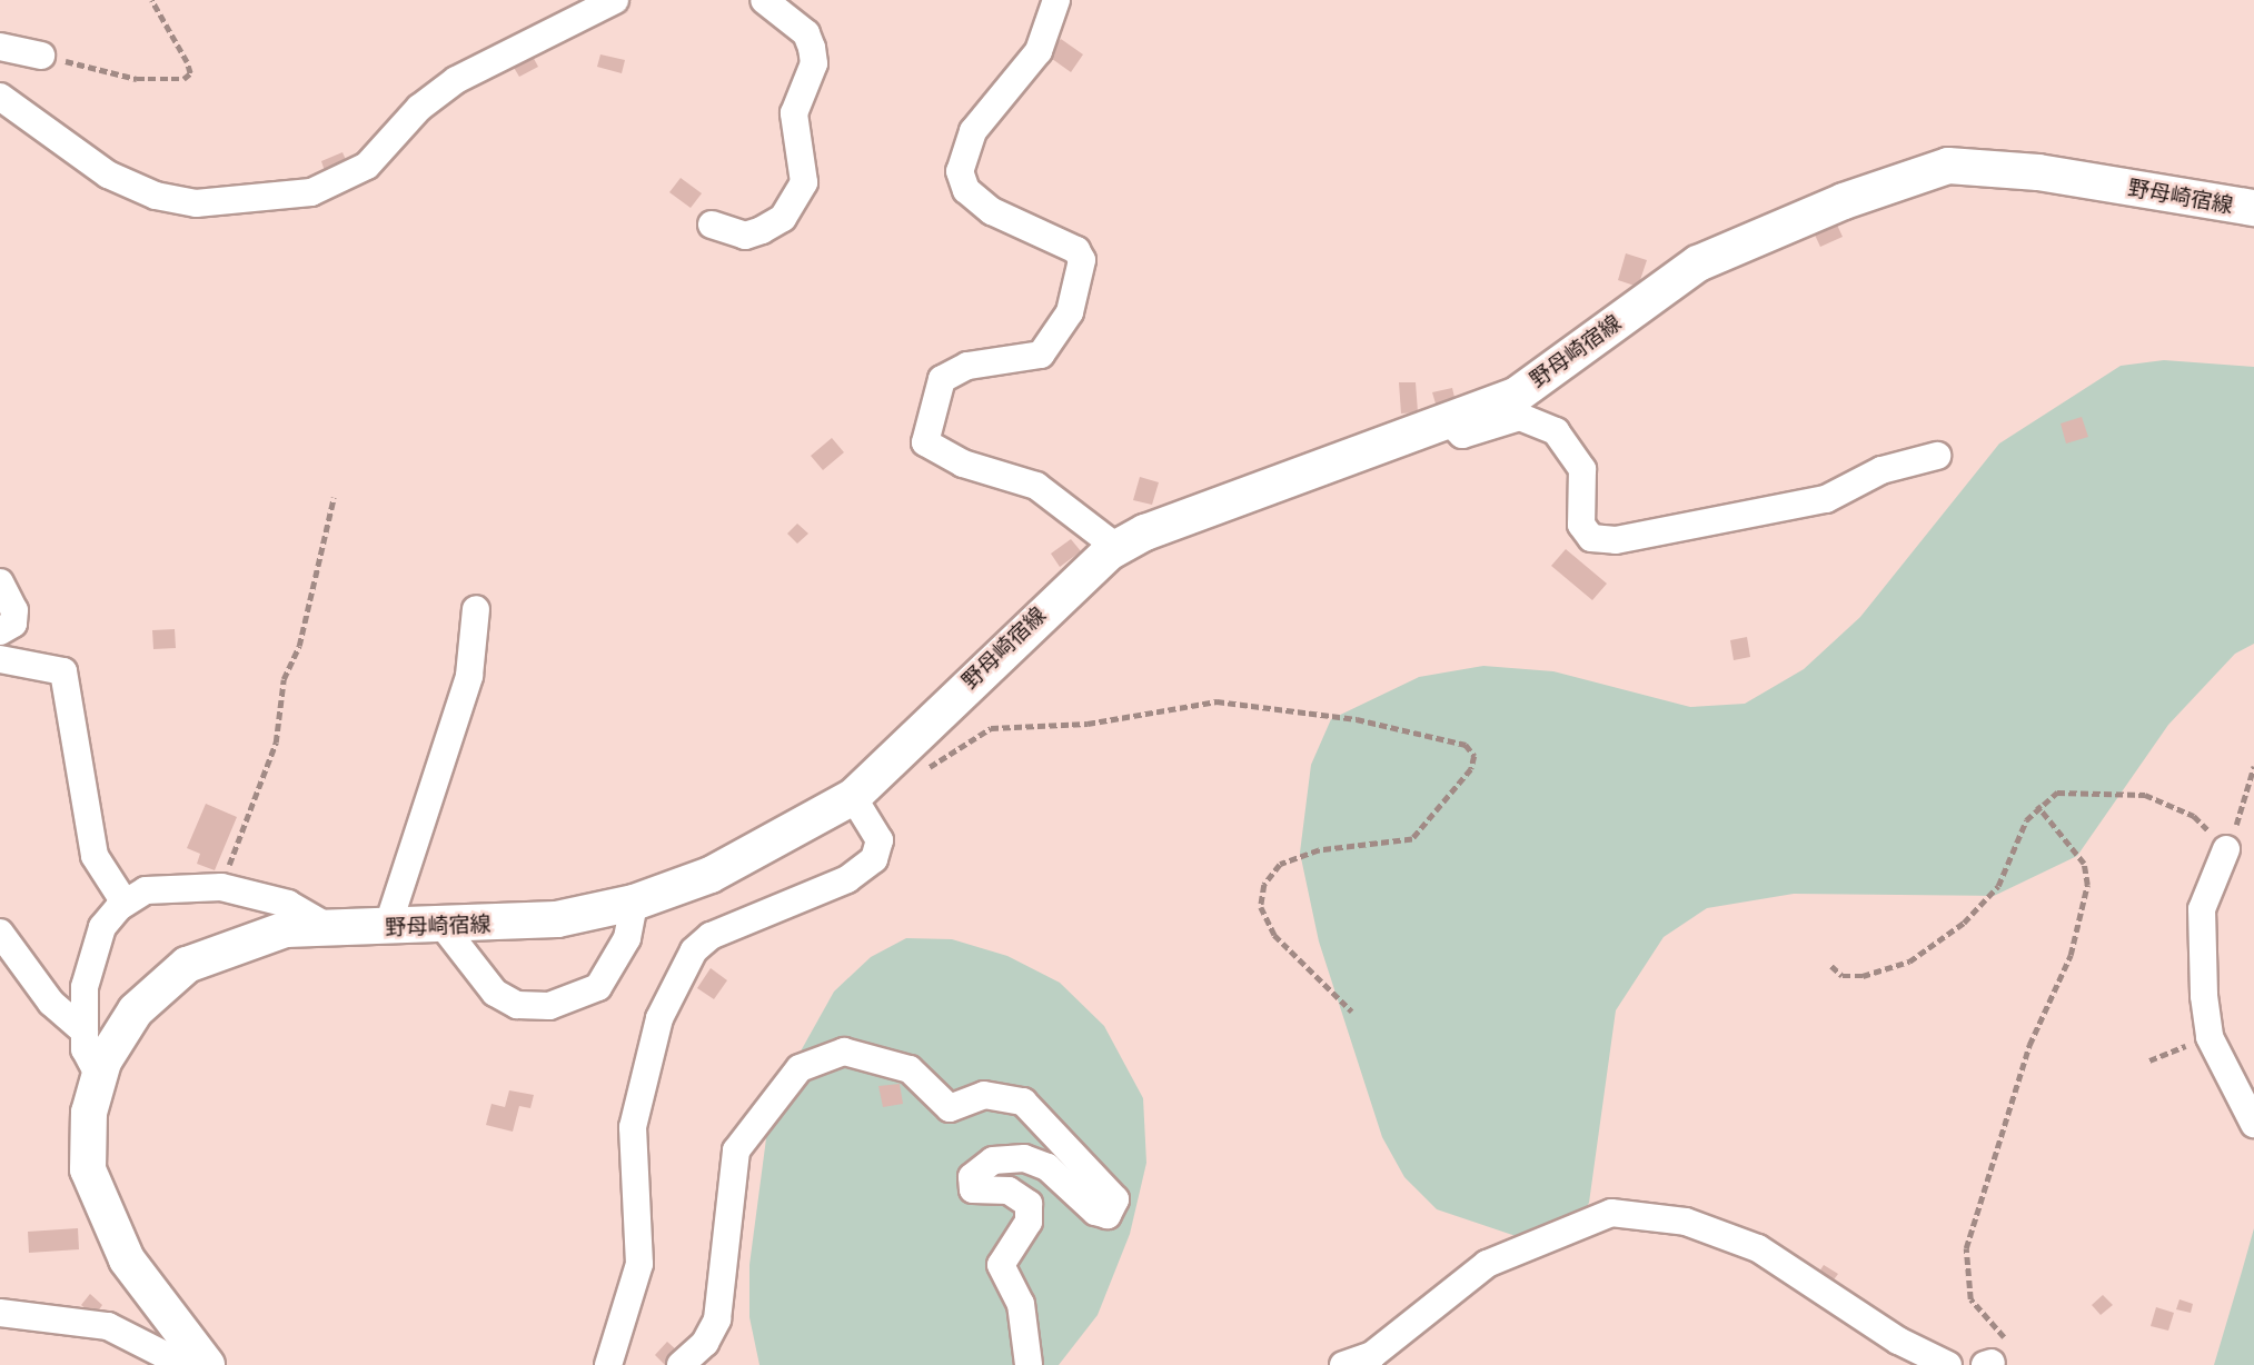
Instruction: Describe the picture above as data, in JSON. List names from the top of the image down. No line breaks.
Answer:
{"streets":{"main road":["野母崎宿線"]}}
